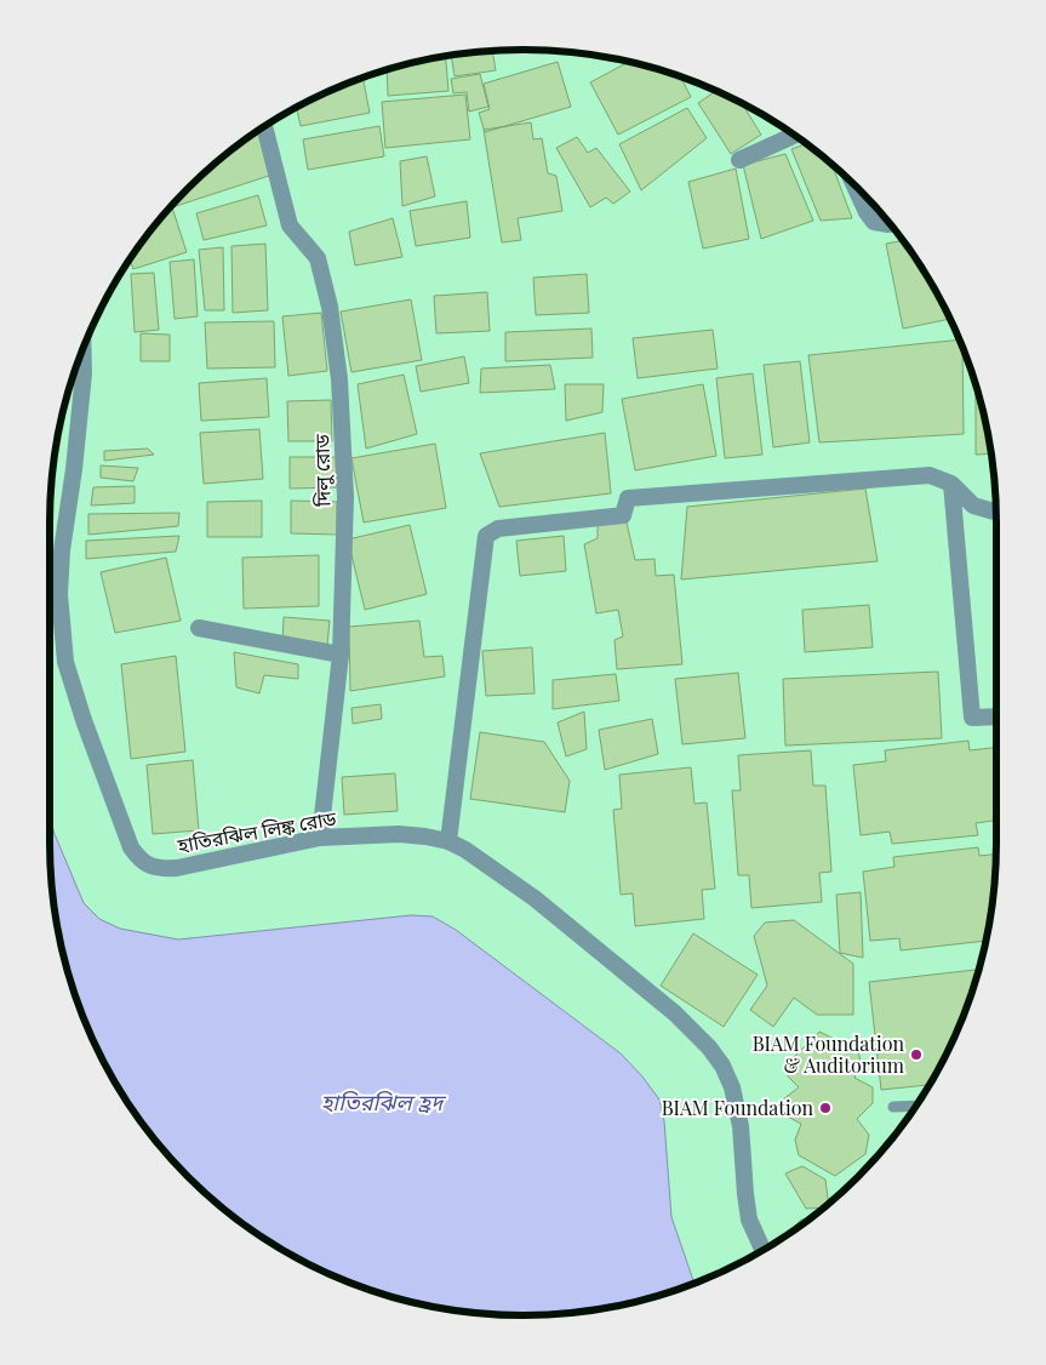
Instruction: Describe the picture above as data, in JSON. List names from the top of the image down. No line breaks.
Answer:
{"streets":{"street":["দিলু রোড","হাতিরঝিল লিঙ্ক রোড"]},"crossings":[["দিলু রোড","হাতিরঝিল লিঙ্ক রোড"]],"water":["হাতিরঝিল হ্রদ"],"places":["BIAM Foundation & Auditorium","BIAM Foundation"]}
